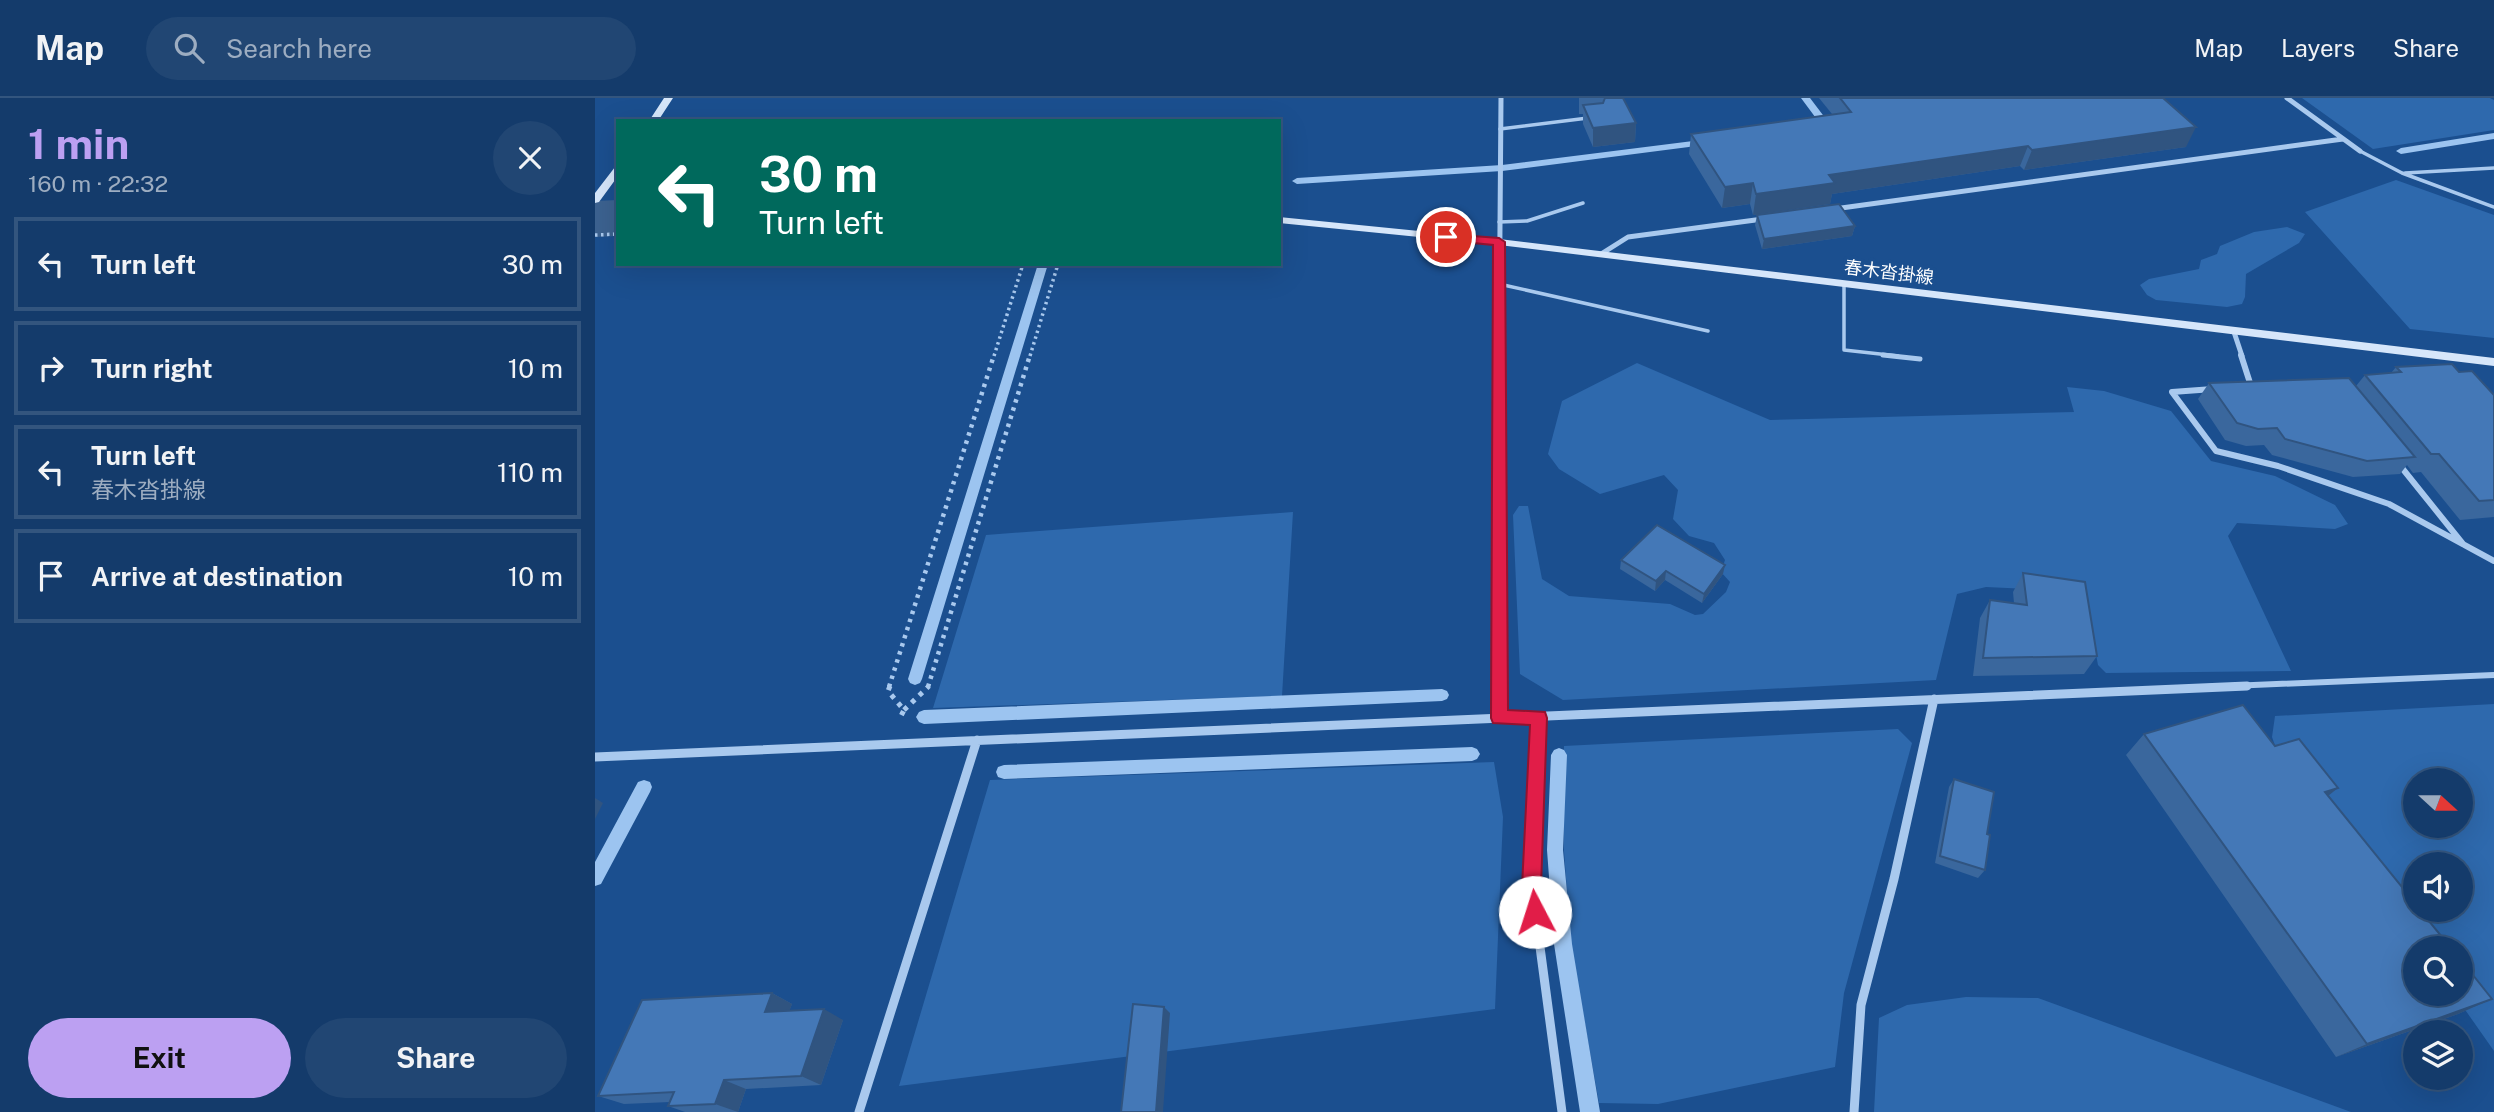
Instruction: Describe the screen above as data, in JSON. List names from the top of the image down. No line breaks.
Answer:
{"streets":{"main road":["春木沓掛線"]},"north":"right","page":{"header":"Map","search":"Search here","nav":["Map","Layers","Share"],"heading":["1 min","160 m · 22:32"],"turn":["30 m","Turn left"],"list":[{"name":"Turn left","value":"30 m"},{"name":"Turn right","value":"10 m"},{"name":"Turn left","note":"春木沓掛線","value":"110 m"},{"name":"Arrive at destination","value":"10 m"}],"buttons":["Exit","Share"]}}
